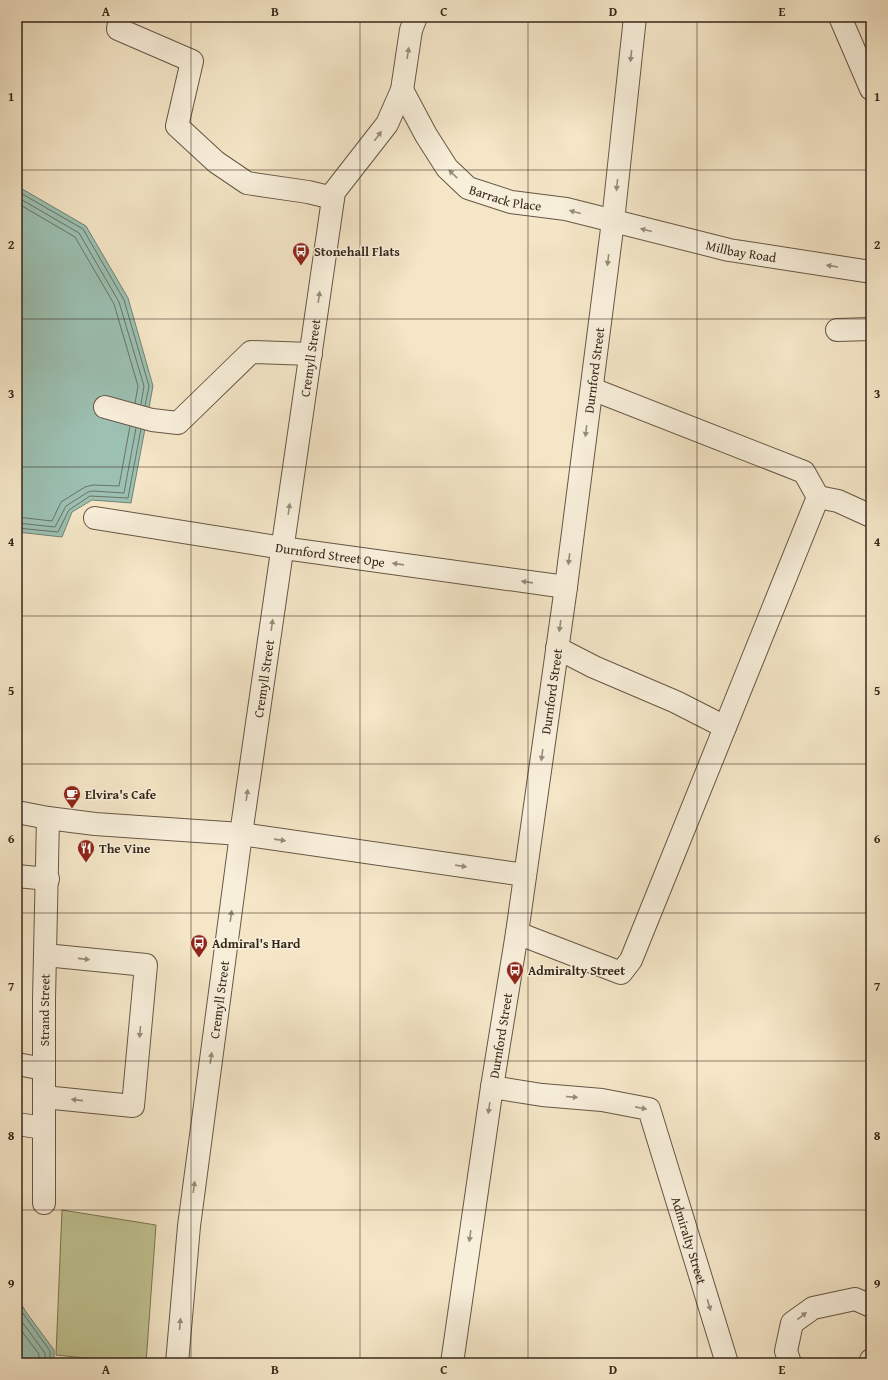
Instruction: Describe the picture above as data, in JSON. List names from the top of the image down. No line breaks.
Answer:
{"streets":{"street":["Barrack Place","Millbay Road","Cremyll Street","Durnford Street","Durnford Street Ope","Strand Street","Admiralty Street"]},"crossings":[["Barrack Place","Millbay Road"],["Barrack Place","Cremyll Street"],["Barrack Place","Durnford Street"],["Millbay Road","Durnford Street"],["Cremyll Street","Durnford Street Ope"],["Durnford Street","Durnford Street Ope"],["Durnford Street","Admiralty Street"]],"one_way":["Barrack Place","Cremyll Street","Durnford Street","Durnford Street Ope","Admiralty Street"],"places":{"bus stop":["Stonehall Flats","Admiral's Hard","Admiralty Street"],"cafe":["Elvira's Cafe"],"restaurant":["The Vine"]},"grid":{"columns":["A","B","C","D","E"],"rows":["1","2","3","4","5","6","7","8","9"]}}
